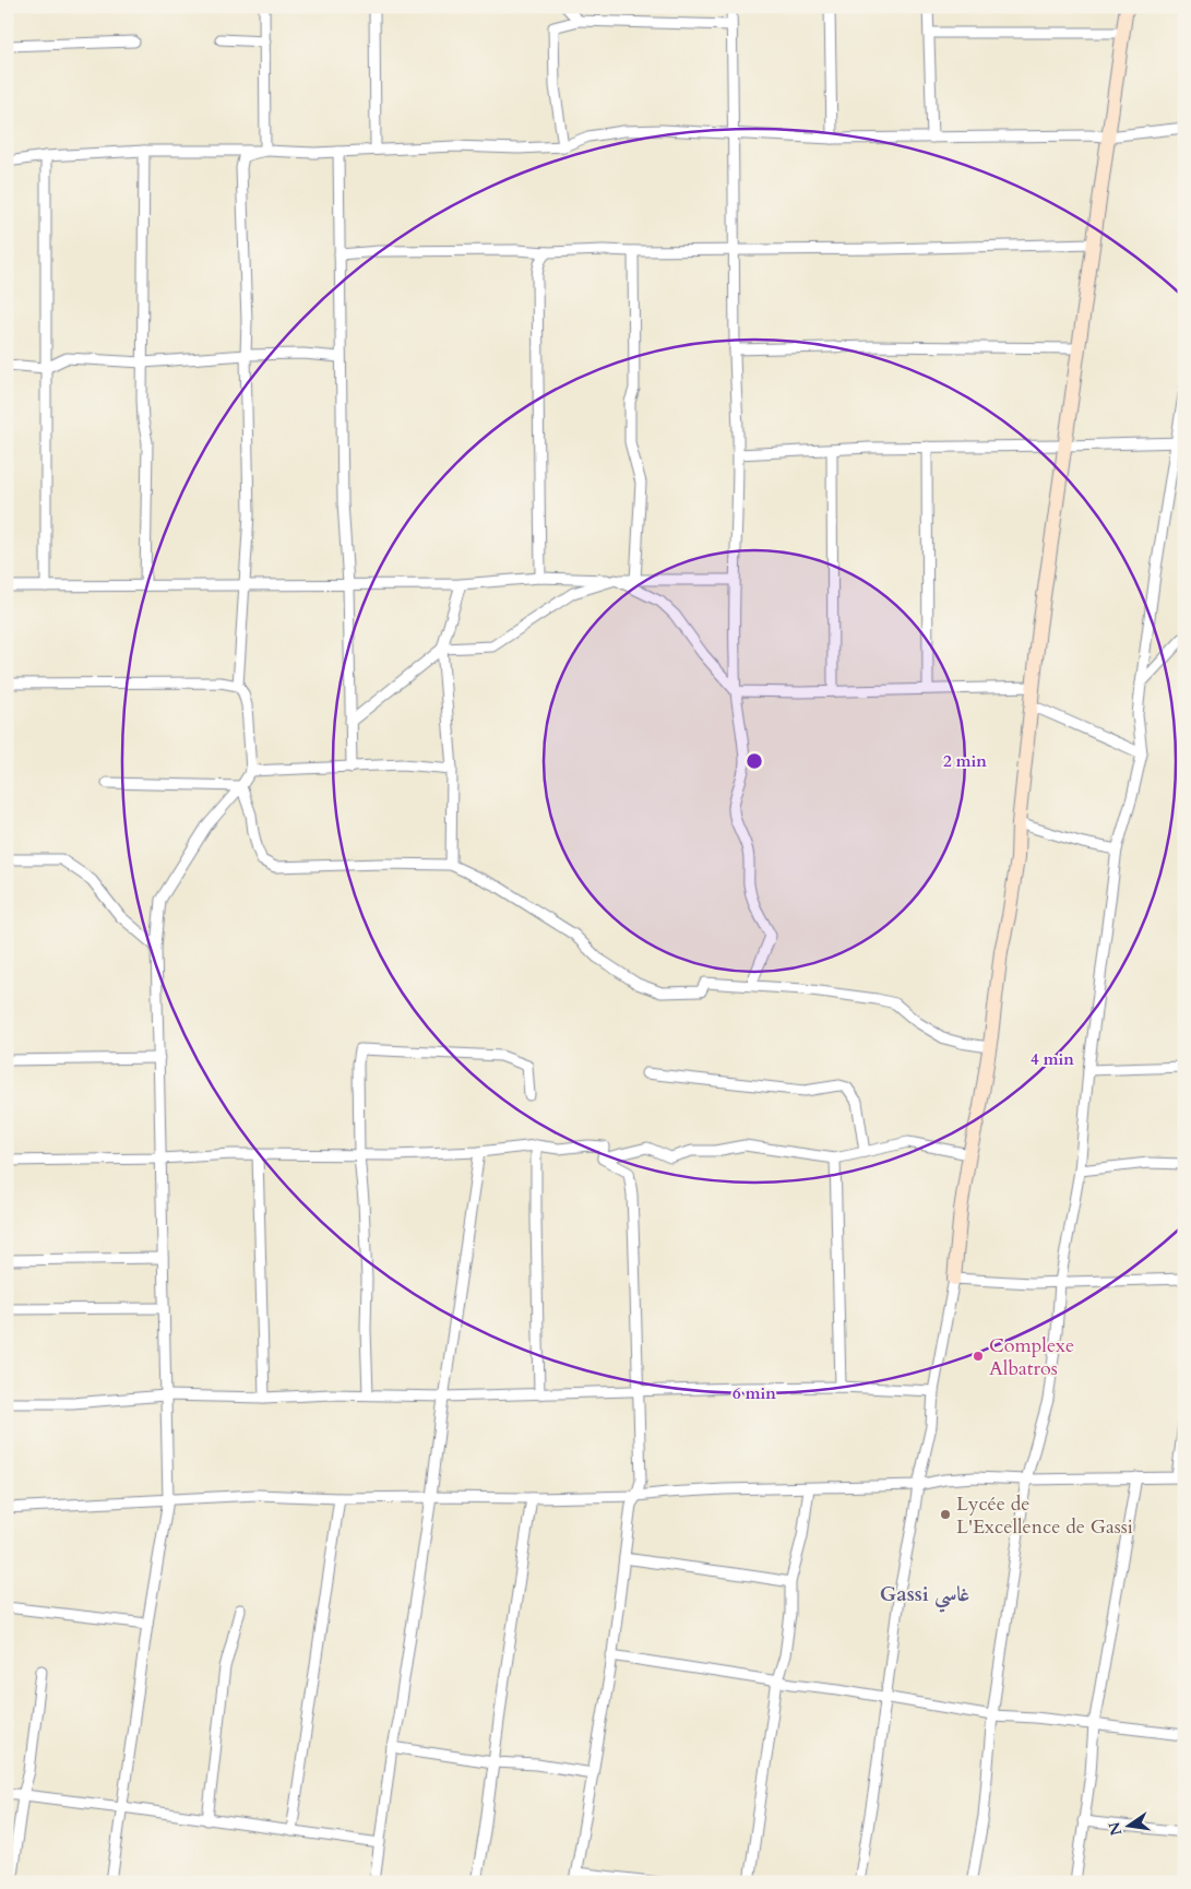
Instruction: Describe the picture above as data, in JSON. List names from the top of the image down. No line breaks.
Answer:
{"districts":["Gassi غاسي"],"places":["Complexe Albatros","Lycée de L'Excellence de Gassi"],"north":"left","rings":["2 min","4 min","6 min"]}
